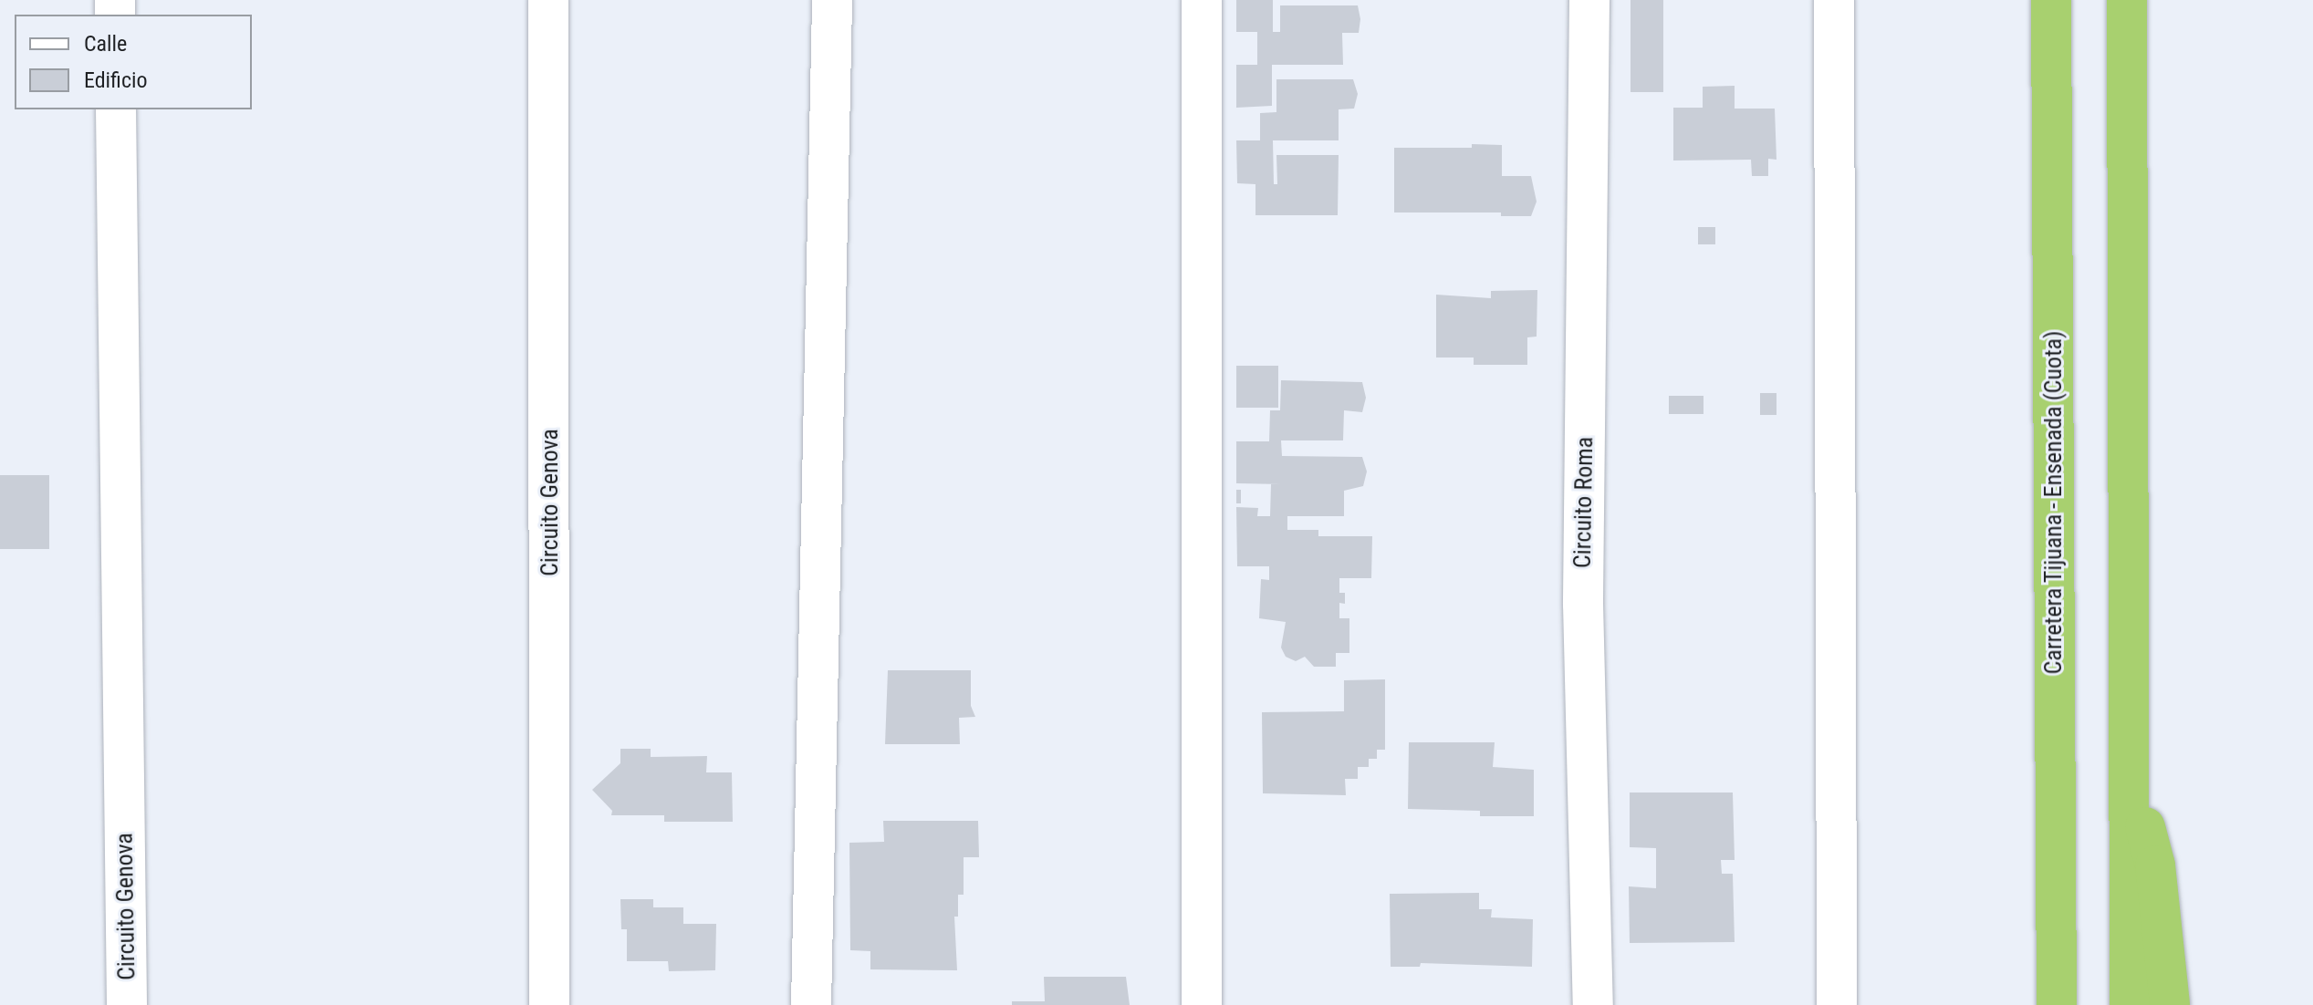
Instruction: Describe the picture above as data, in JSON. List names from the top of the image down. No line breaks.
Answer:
{"streets":{"highway":["Carretera Tijuana - Ensenada (Cuota)"],"street":["Circuito Genova","Circuito Roma"]},"legend":["Calle","Edificio"]}
